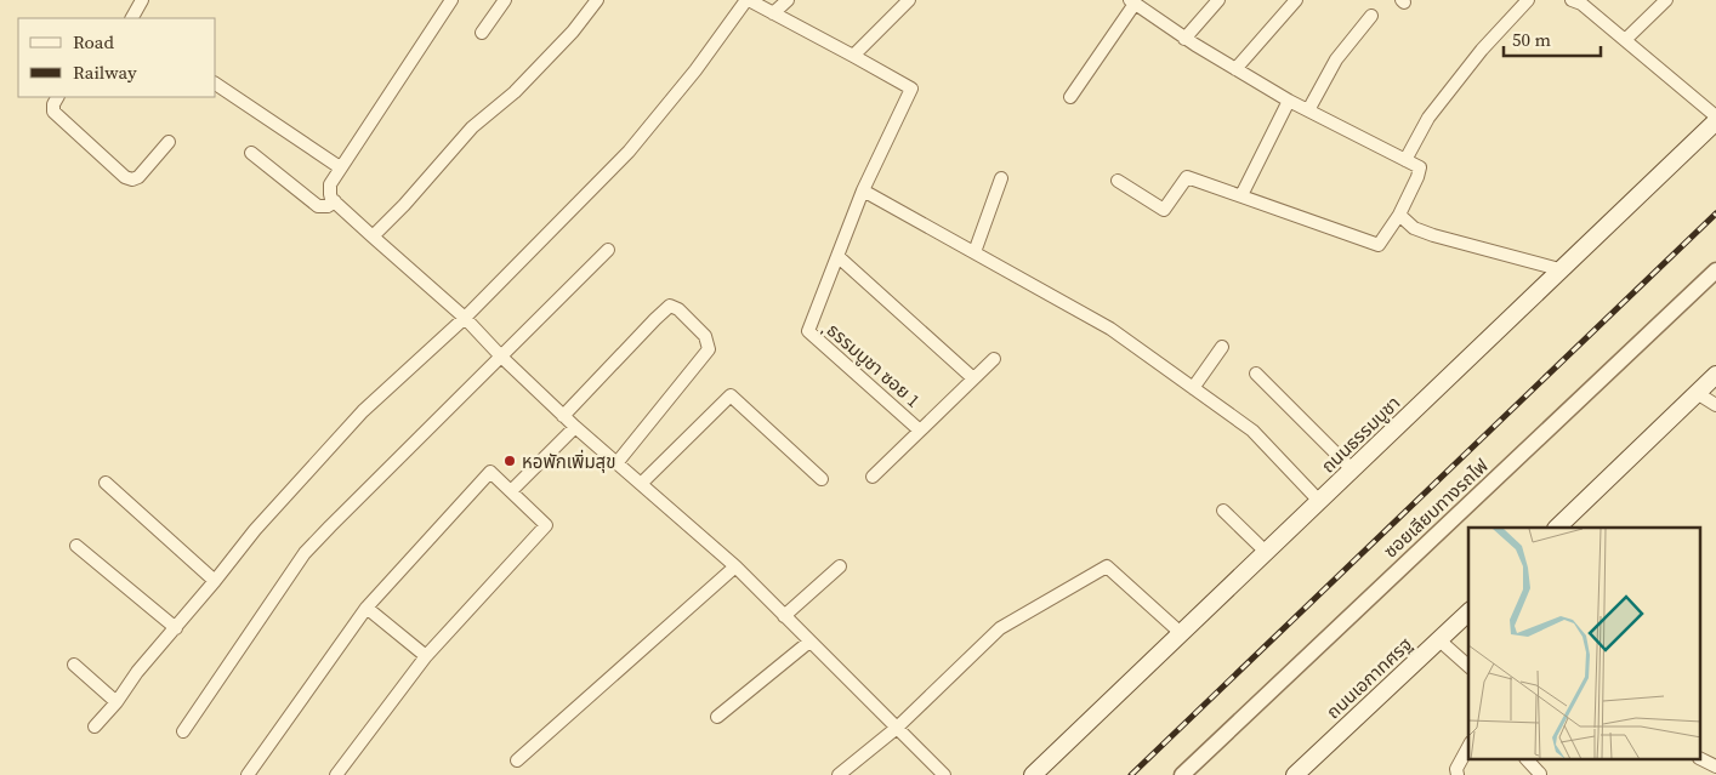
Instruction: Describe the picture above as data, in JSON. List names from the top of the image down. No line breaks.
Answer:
{"streets":{"main road":["ถนนธรรมบูชา","ถนนเอกาทศรฐ"],"street":["ุธรรมบูชา ซอย 1","ซอยเลียบทางรถไฟ"]},"places":["หอพักเพิ่มสุข"],"legend":["Road","Railway"],"scale_bar":"50 m"}
